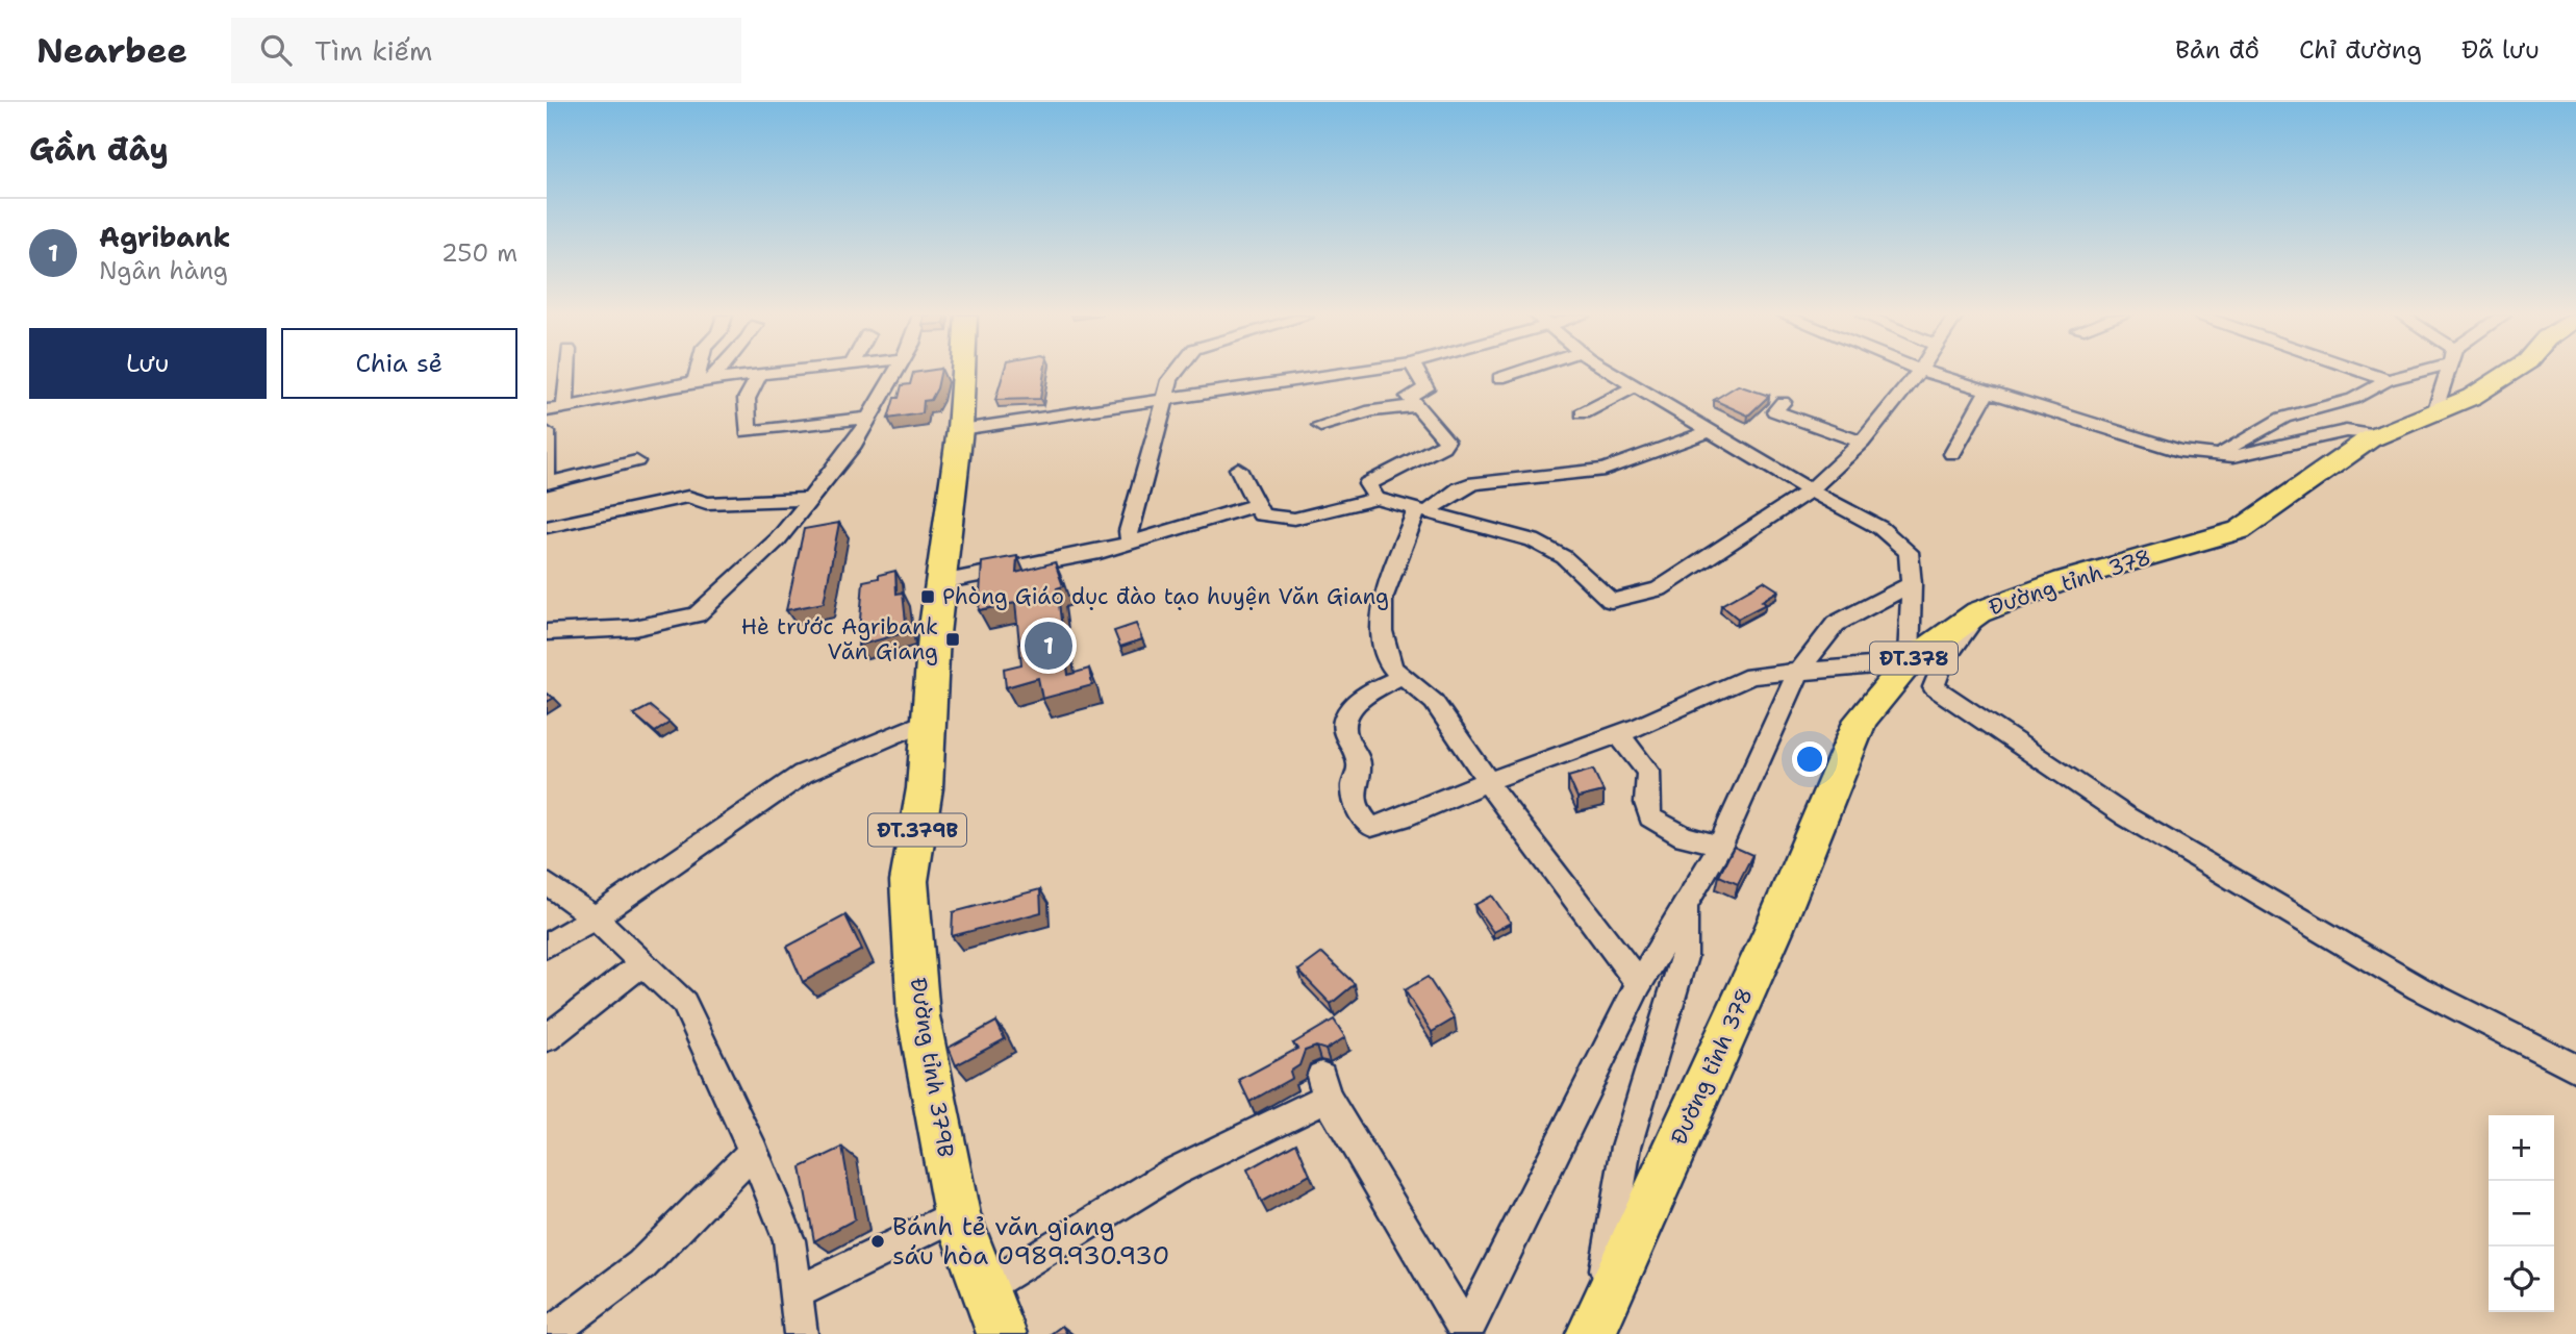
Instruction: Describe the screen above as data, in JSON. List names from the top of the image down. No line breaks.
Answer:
{"streets":{"main road":["Đường tỉnh 378","ĐT.378","ĐT.379B","Đường tỉnh 379B"]},"places":{"transit":["Phòng Giáo dục đào tạo huyện Văn Giang","Hè trước Agribank Văn Giang"],"other":["Bánh tẻ văn giang sáu hòa 0989.930.930"]},"page":{"header":"Nearbee","search":"Tìm kiếm","nav":["Bản đồ","Chỉ đường","Đã lưu"],"heading":"Gần đây","list":[{"mark":"1","name":"Agribank","note":"Ngân hàng","value":"250 m"}],"buttons":["Lưu","Chia sẻ"],"pins":"1","map_buttons":["+","−"]}}
